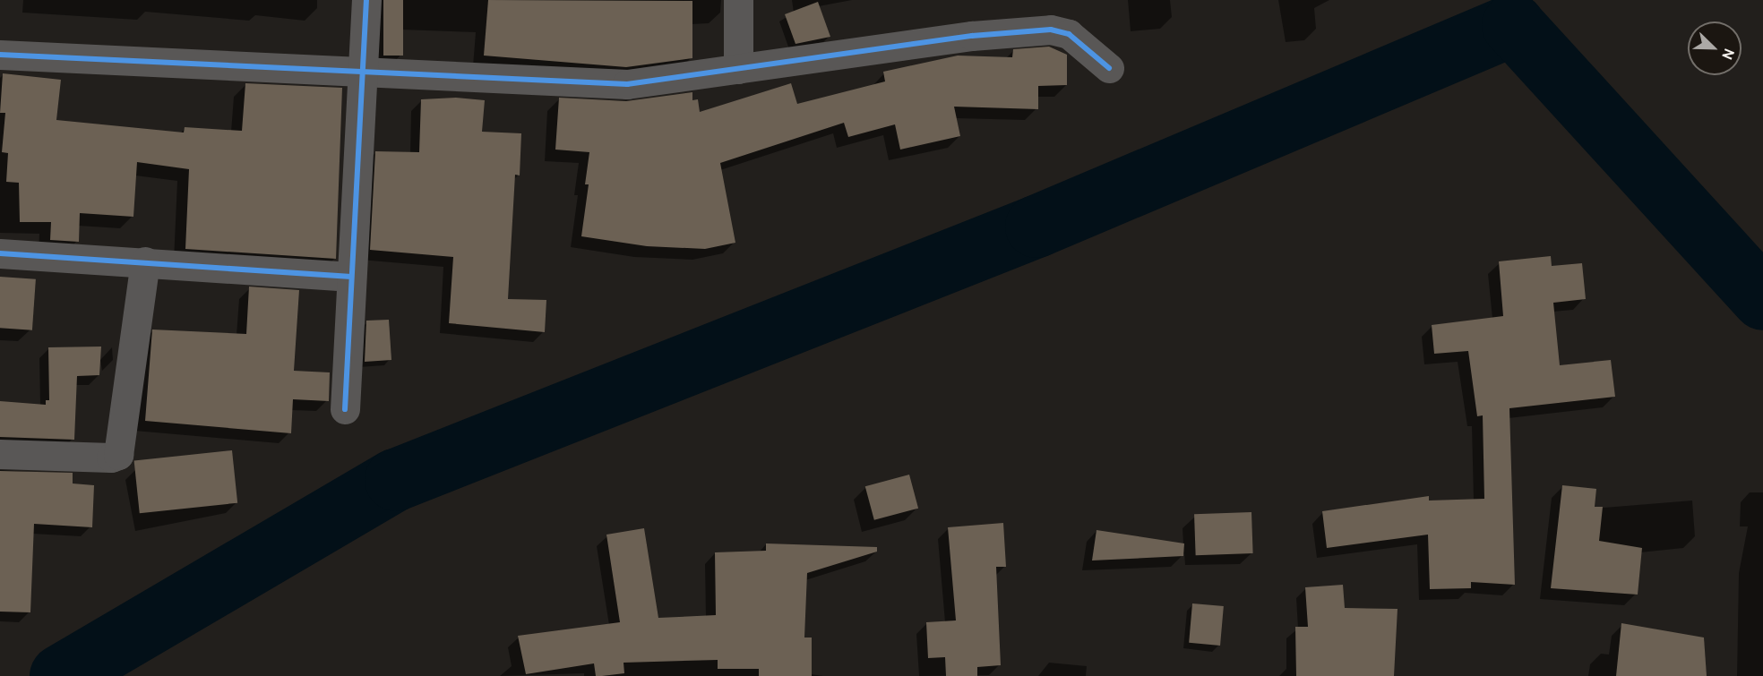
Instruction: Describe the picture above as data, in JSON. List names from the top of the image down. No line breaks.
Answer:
{"north":"bottom right"}
